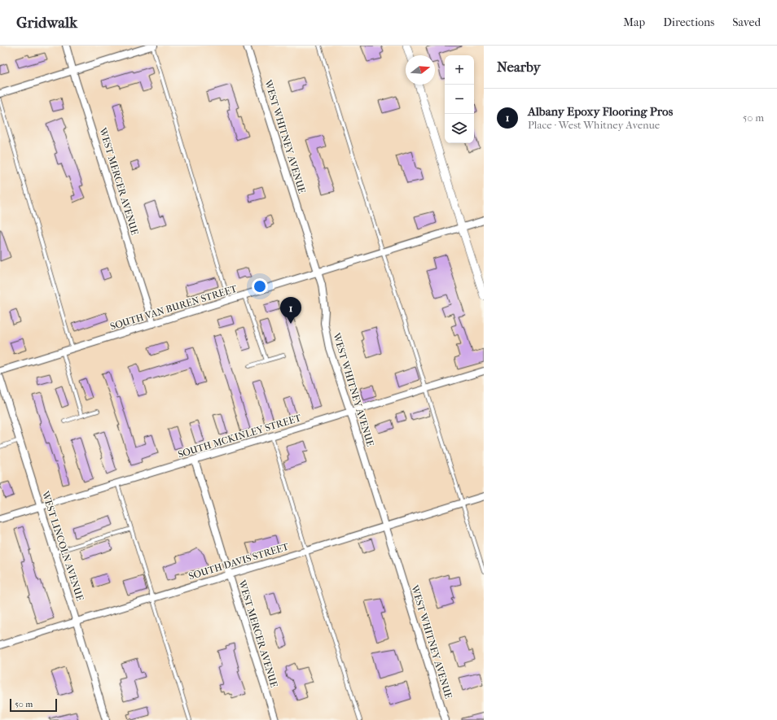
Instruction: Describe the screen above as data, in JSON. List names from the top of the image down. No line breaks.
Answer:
{"streets":{"street":["WEST WHITNEY AVENUE","WEST MERCER AVENUE","SOUTH VAN BUREN STREET","SOUTH MCKINLEY STREET","WEST LINCOLN AVENUE","SOUTH DAVIS STREET"]},"crossings":[["WEST WHITNEY AVENUE","SOUTH VAN BUREN STREET"],["WEST WHITNEY AVENUE","SOUTH MCKINLEY STREET"],["WEST WHITNEY AVENUE","SOUTH DAVIS STREET"],["WEST MERCER AVENUE","SOUTH VAN BUREN STREET"],["WEST MERCER AVENUE","SOUTH MCKINLEY STREET"],["WEST MERCER AVENUE","SOUTH DAVIS STREET"],["SOUTH MCKINLEY STREET","WEST LINCOLN AVENUE"],["WEST LINCOLN AVENUE","SOUTH DAVIS STREET"]],"scale_bar":"50 m","north":"right","page":{"header":"Gridwalk","nav":["Map","Directions","Saved"],"heading":"Nearby","map_buttons":["+","−"],"list":[{"mark":"1","name":"Albany Epoxy Flooring Pros","note":"Place · West Whitney Avenue","value":"50 m"}],"pins":"1","scale":"50 m"}}
